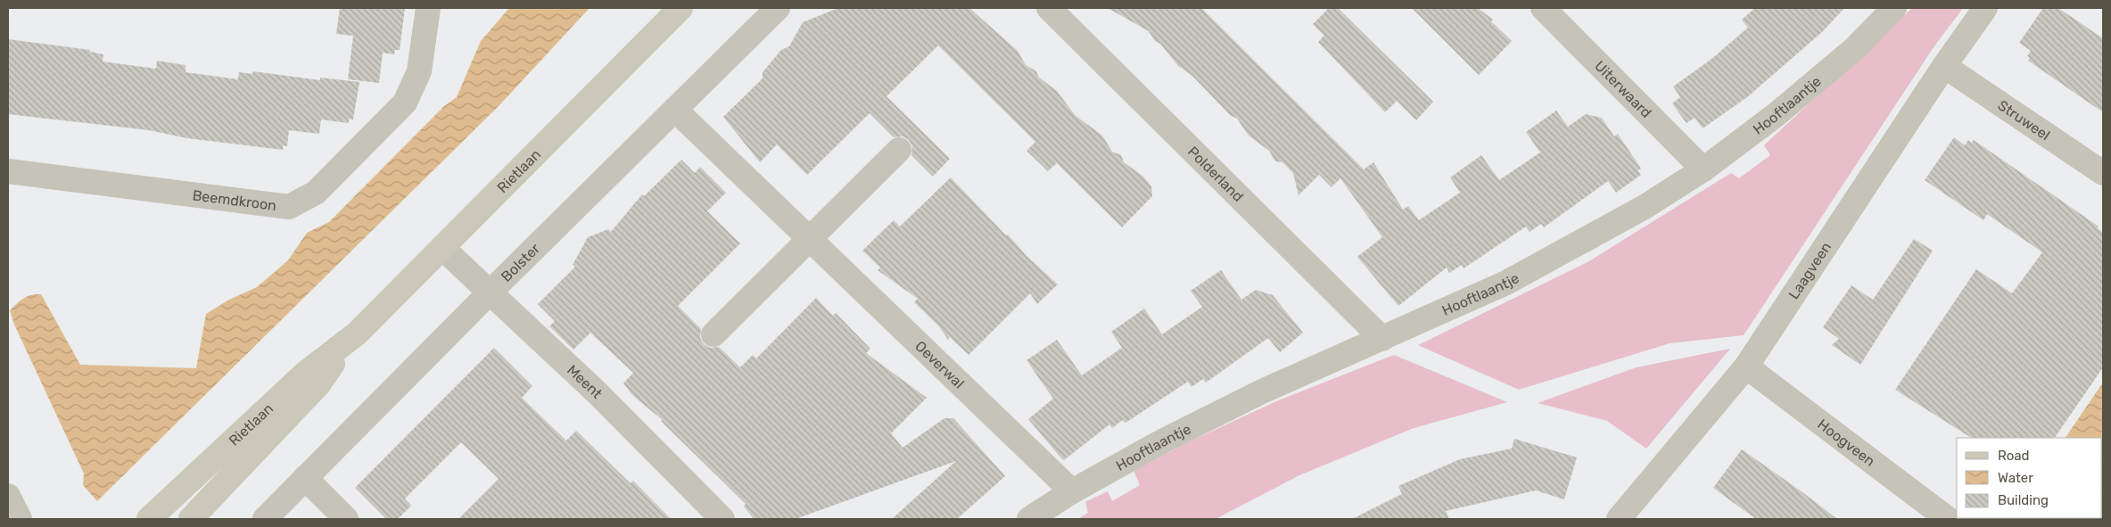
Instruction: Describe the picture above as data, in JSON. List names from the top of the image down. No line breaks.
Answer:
{"streets":{"street":["Uiterwaard","Hooftlaantje","Struweel","Rietlaan","Polderland","Beemdkroon","Bolster","Laagveen","Oeverwal","Meent","Hoogveen"]},"crossings":[["Uiterwaard","Hooftlaantje"],["Hooftlaantje","Polderland"],["Hooftlaantje","Oeverwal"],["Struweel","Laagveen"],["Rietlaan","Meent"],["Bolster","Oeverwal"],["Bolster","Meent"],["Laagveen","Hoogveen"]],"legend":["Road","Water","Building"]}
